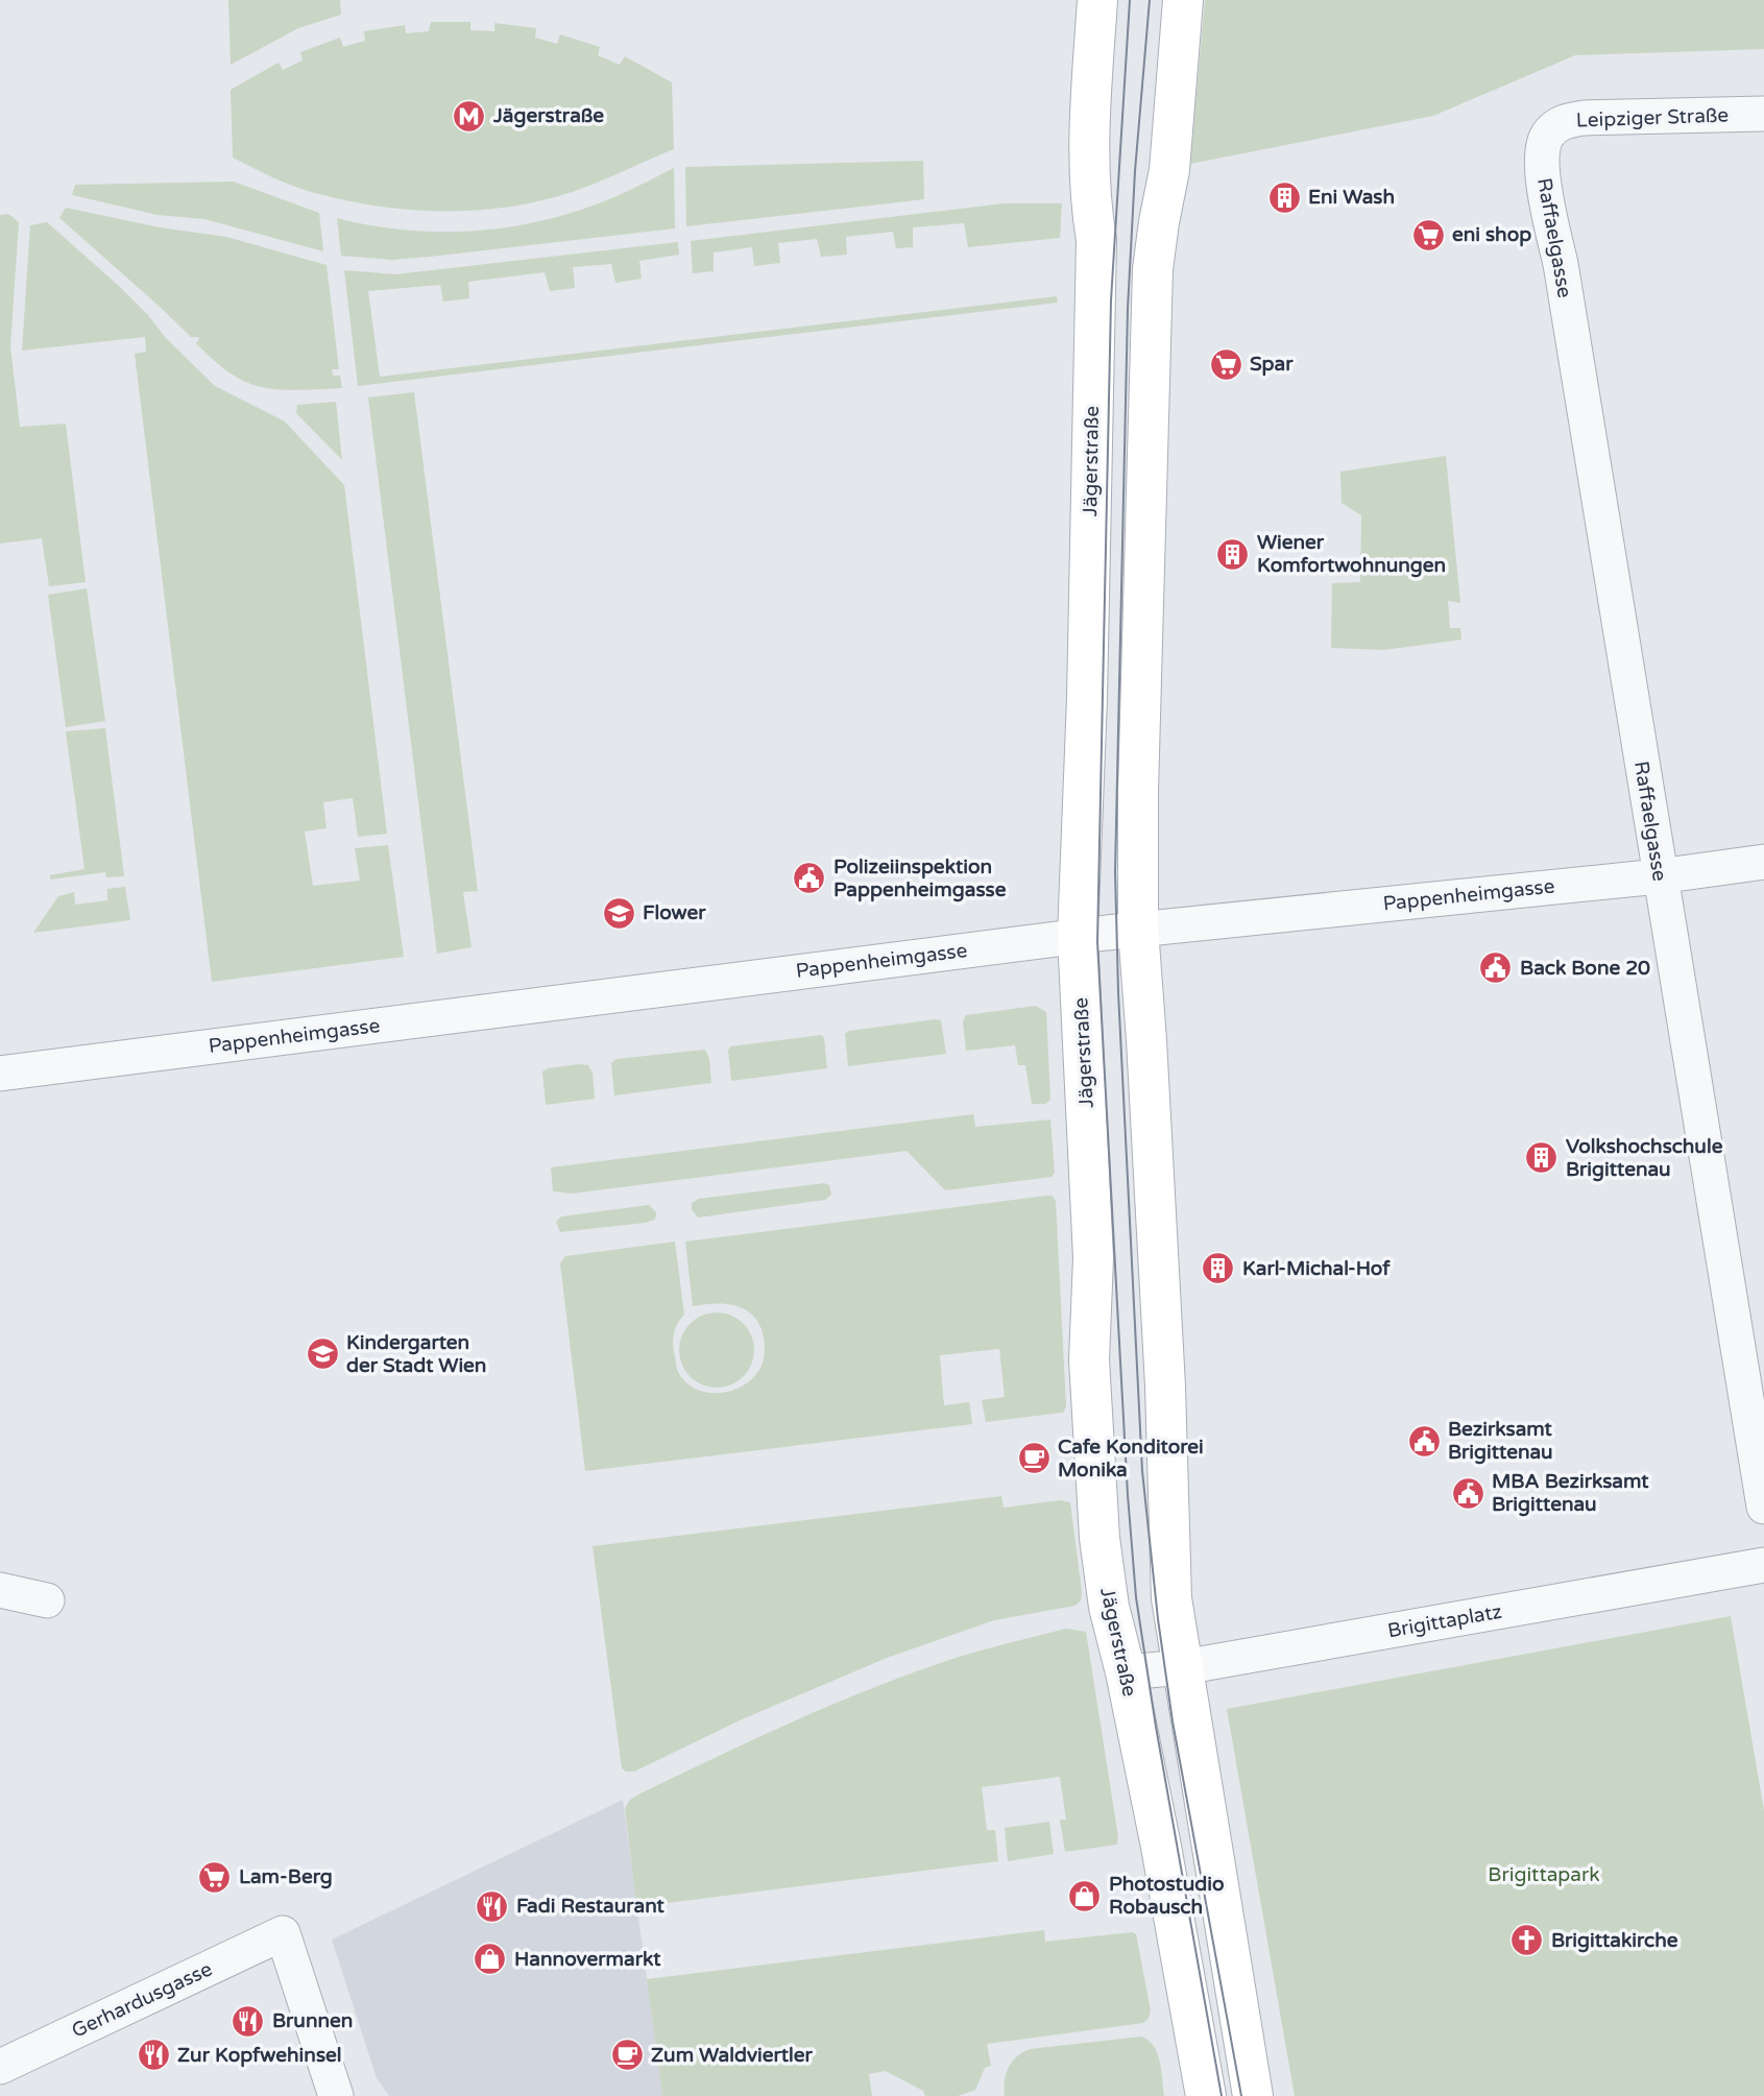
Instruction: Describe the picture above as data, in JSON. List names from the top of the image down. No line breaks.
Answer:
{"streets":{"main road":["Jägerstraße"],"street":["Leipziger Straße","Raffaelgasse","Pappenheimgasse","Brigittaplatz","Gerhardusgasse"]},"crossings":[["Leipziger Straße","Raffaelgasse"],["Raffaelgasse","Pappenheimgasse"],["Jägerstraße","Pappenheimgasse"],["Jägerstraße","Brigittaplatz"]],"parks":["Brigittapark"],"places":{"metro station":["Jägerstraße"],"building":["Eni Wash","Wiener Komfortwohnungen","Volkshochschule Brigittenau","Karl-Michal-Hof"],"supermarket":["eni shop","Spar","Lam-Berg"],"public building":["Polizeiinspektion Pappenheimgasse","Back Bone 20","Bezirksamt Brigittenau","MBA Bezirksamt Brigittenau"],"school or university":["Flower","Kindergarten der Stadt Wien"],"cafe":["Cafe Konditorei Monika","Zum Waldviertler"],"shop":["Photostudio Robausch","Hannovermarkt"],"restaurant":["Fadi Restaurant","Brunnen","Zur Kopfwehinsel"],"church":["Brigittakirche"]}}
